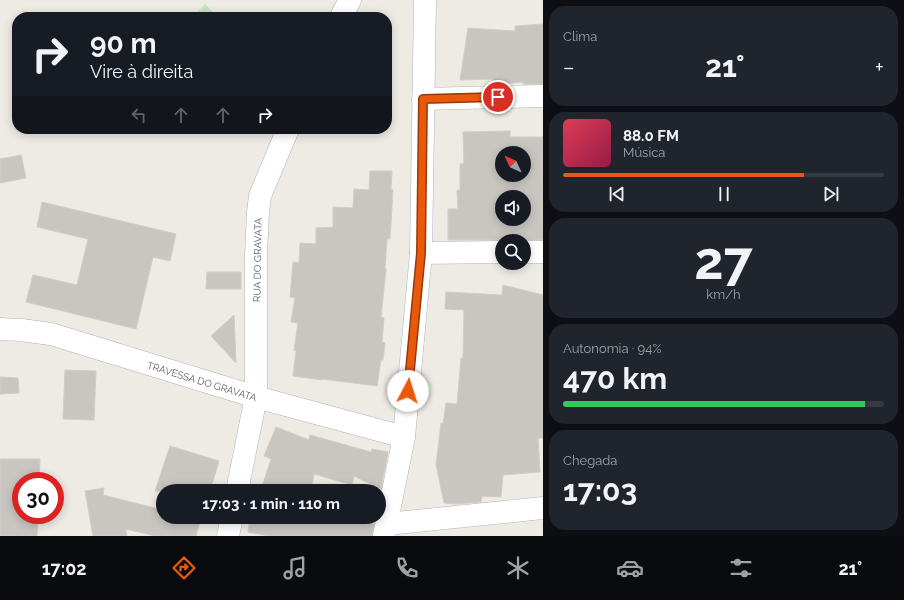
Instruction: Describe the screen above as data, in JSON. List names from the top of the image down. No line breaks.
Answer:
{"streets":{"street":["RUA DO GRAVATA","TRAVESSA DO GRAVATA"]},"crossings":[["RUA DO GRAVATA","TRAVESSA DO GRAVATA"]],"north":"top left","page":{"tile":["Clima",["27","km/h"],["Autonomia · 94%","470 km"],["Chegada","17:03"]],"turn":["90 m","Vire à direita"],"heat":["−","21°","+"],"song":["88.0 FM","Música"],"limit":"30","trip":"17:03 · 1 min · 110 m","tabs":["17:02","21°"]}}
